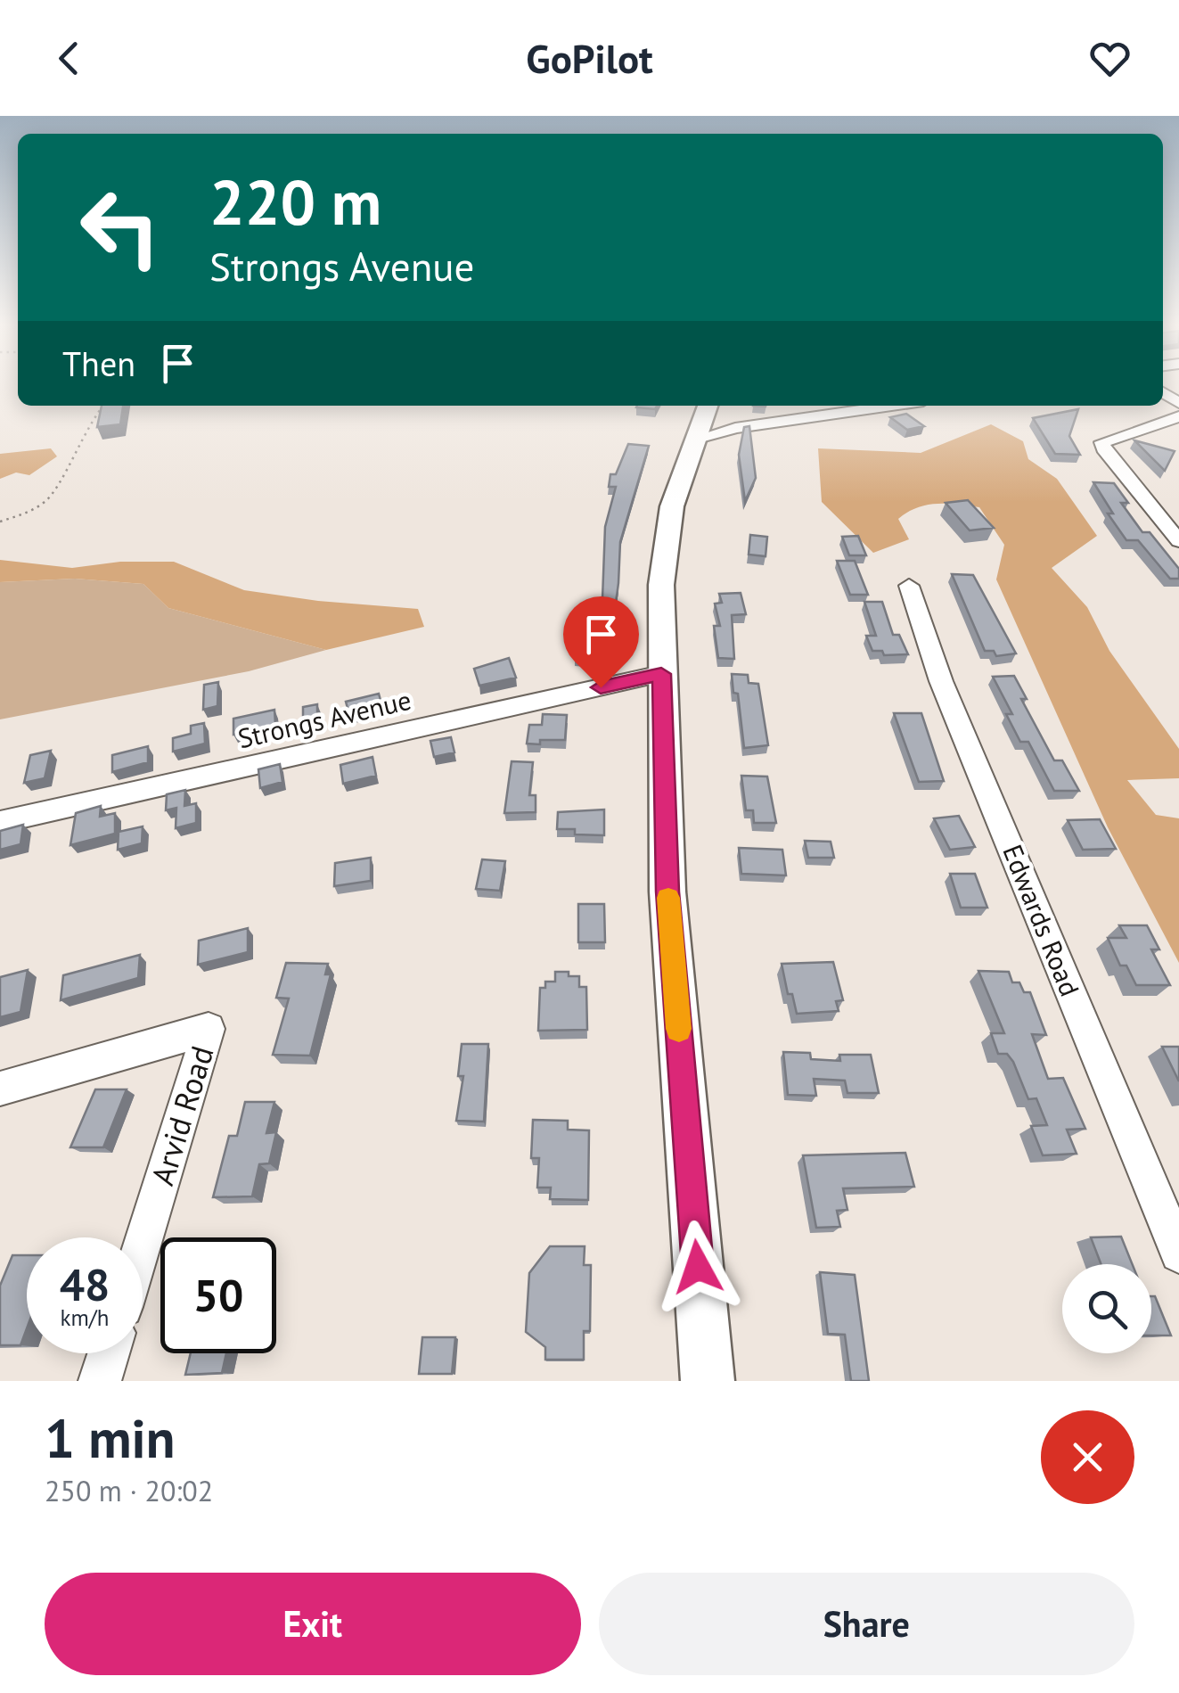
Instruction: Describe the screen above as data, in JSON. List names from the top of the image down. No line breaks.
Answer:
{"streets":{"street":["Strongs Avenue","Edwards Road","Arvid Road"]},"page":{"header":"GoPilot","turn":["220 m","Strongs Avenue"],"then":"Then","speed":"48 km/h","limit":"50","heading":["1 min","250 m · 20:02"],"buttons":["Exit","Share"]}}
